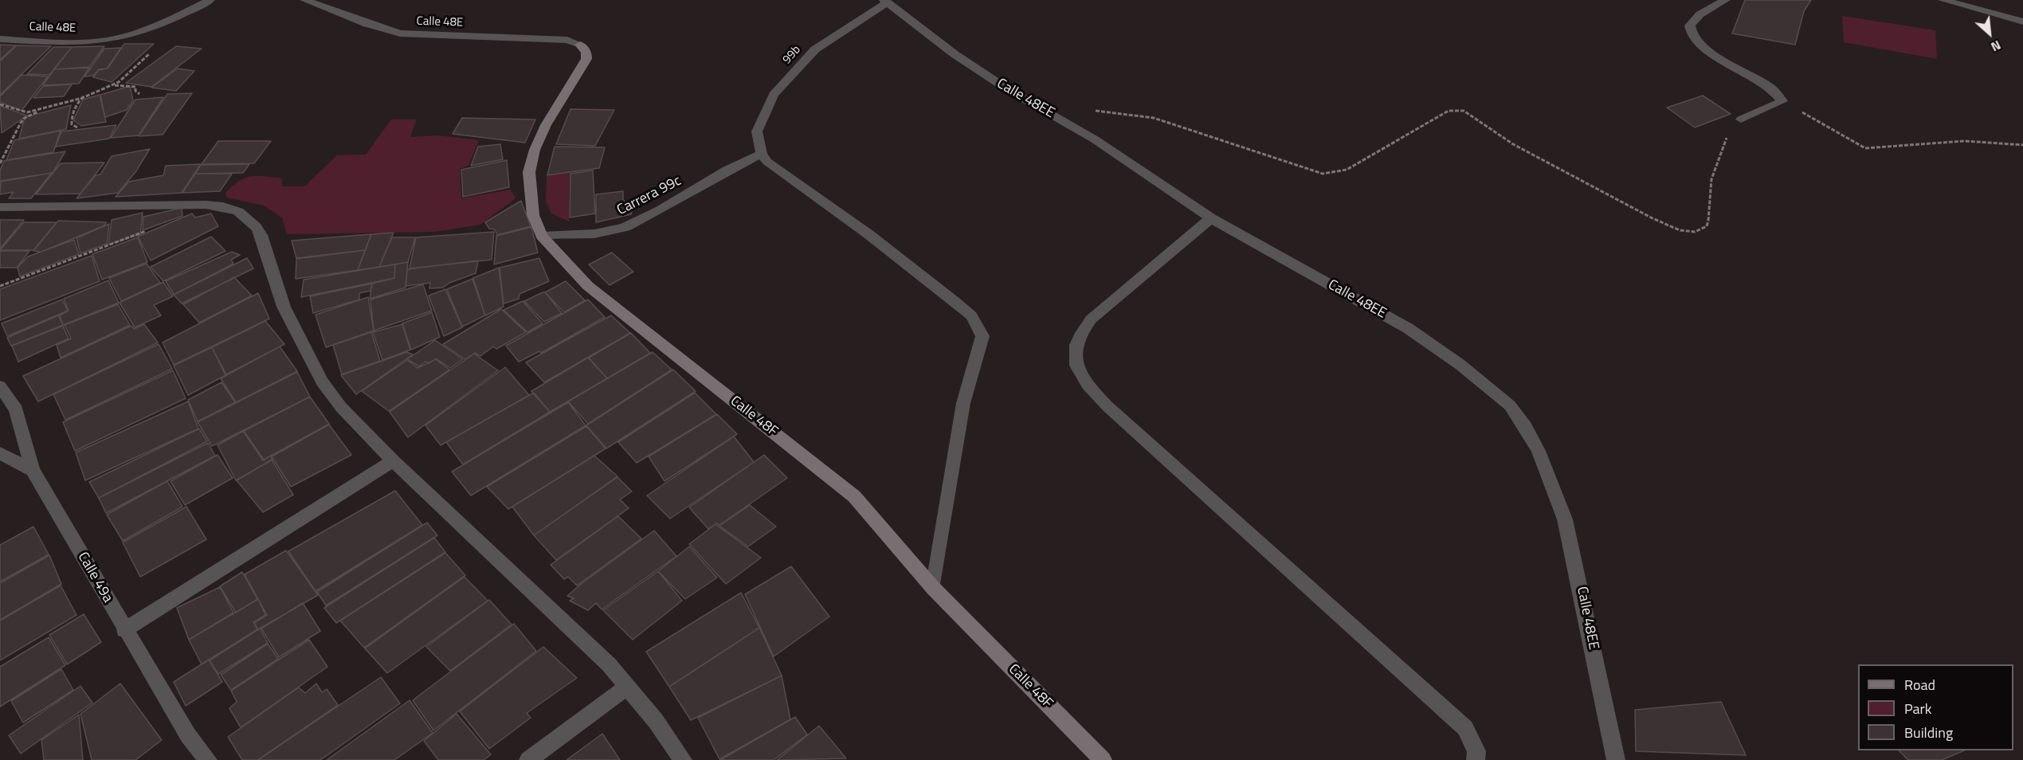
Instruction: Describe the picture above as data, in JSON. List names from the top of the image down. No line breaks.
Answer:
{"streets":{"street":["Calle 48E","99b","Calle 48EE","Carrera 99c","Calle 48F","Calle 49a"]},"crossings":[["Calle 48E","Calle 48F"],["99b","Calle 48EE"],["99b","Carrera 99c"],["Carrera 99c","Calle 48F"]],"legend":["Road","Park","Building"],"north":"bottom right"}
